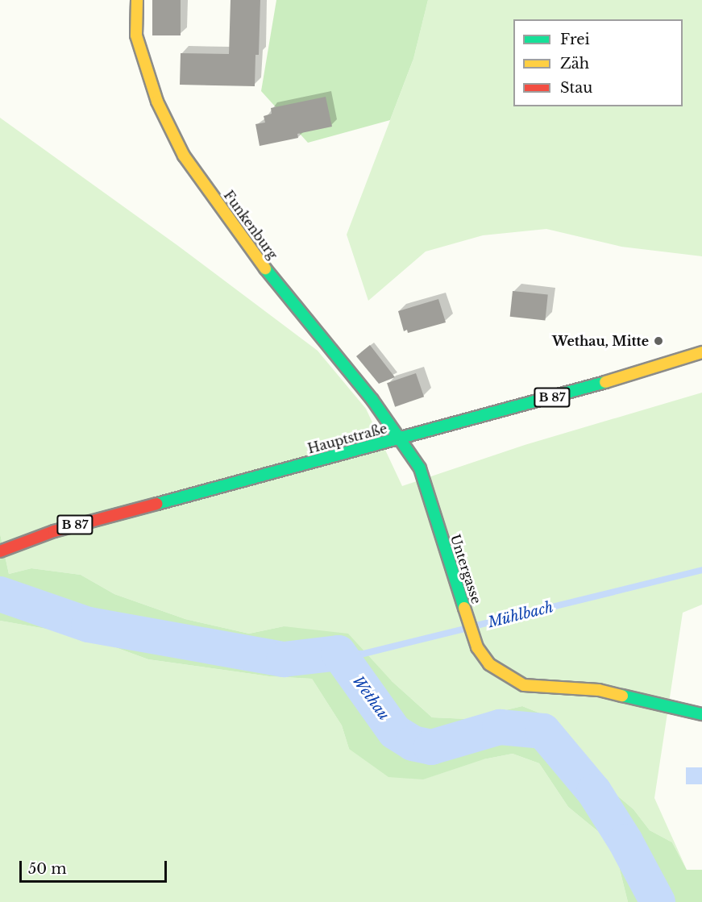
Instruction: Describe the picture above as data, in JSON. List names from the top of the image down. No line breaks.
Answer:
{"streets":{"street":["Funkenburg","B 87","Hauptstraße","Untergasse"]},"crossings":[["Funkenburg","Hauptstraße"],["Funkenburg","Untergasse"],["Hauptstraße","Untergasse"]],"water":["Mühlbach","Wethau"],"places":["Wethau, Mitte"],"legend":["Frei","Zäh","Stau"],"scale_bar":"50 m"}
